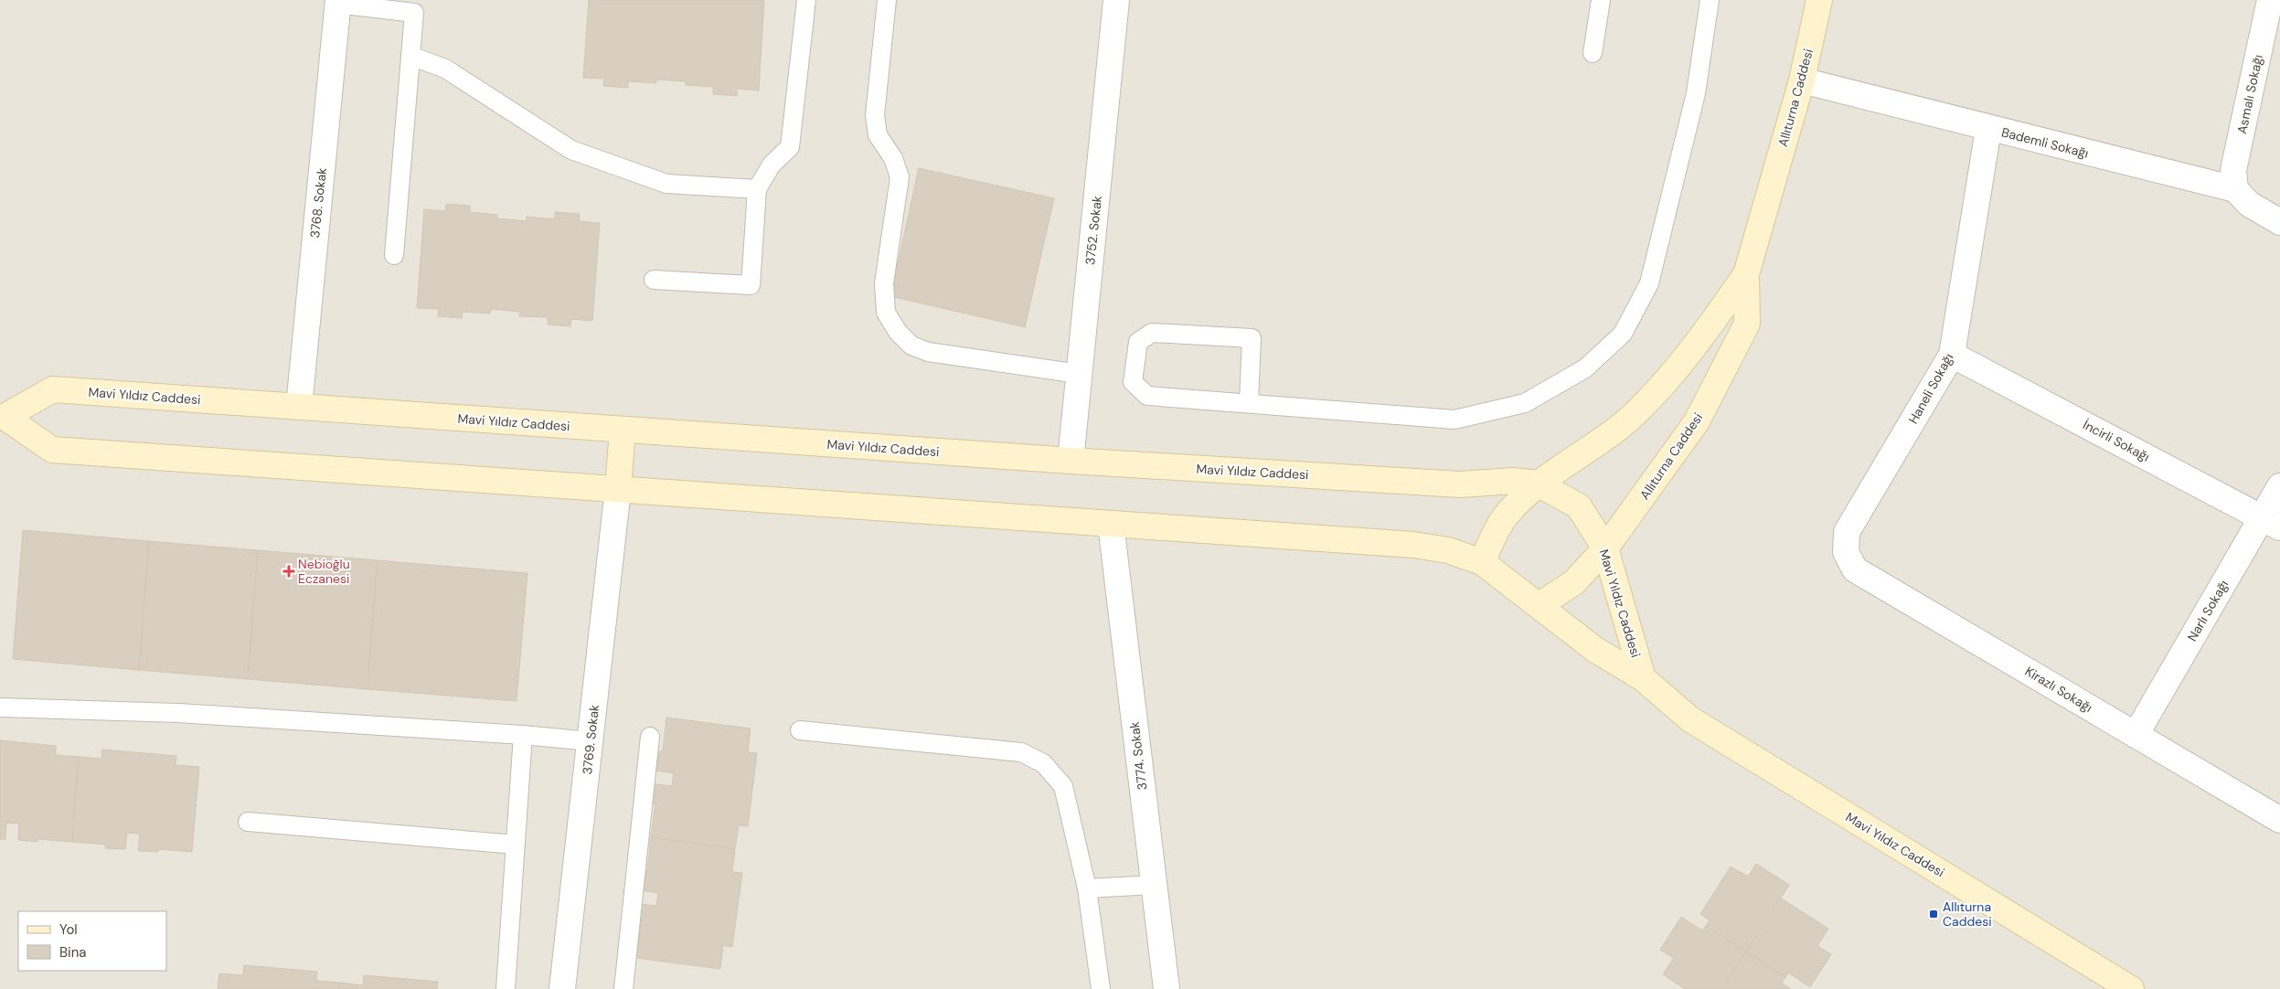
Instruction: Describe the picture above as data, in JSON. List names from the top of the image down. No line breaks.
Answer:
{"streets":{"main road":["Allıturna Caddesi","Mavi Yıldız Caddesi"],"street":["Asmalı Sokağı","Bademli Sokağı","3768. Sokak","3752. Sokak","Haneli Sokağı","İncirli Sokağı","Narlı Sokağı","Kirazlı Sokağı","3769. Sokak","3774. Sokak"]},"crossings":[["Asmalı Sokağı","Bademli Sokağı"],["Allıturna Caddesi","Bademli Sokağı"],["Allıturna Caddesi","Mavi Yıldız Caddesi"],["Bademli Sokağı","Haneli Sokağı"],["3768. Sokak","Mavi Yıldız Caddesi"],["3752. Sokak","Mavi Yıldız Caddesi"],["Haneli Sokağı","İncirli Sokağı"],["Haneli Sokağı","Kirazlı Sokağı"],["Mavi Yıldız Caddesi","3769. Sokak"],["Mavi Yıldız Caddesi","3774. Sokak"],["İncirli Sokağı","Narlı Sokağı"],["Narlı Sokağı","Kirazlı Sokağı"]],"places":{"health":["Nebioğlu Eczanesi"],"transit":["Allıturna Caddesi"]},"legend":["Yol","Bina"]}
